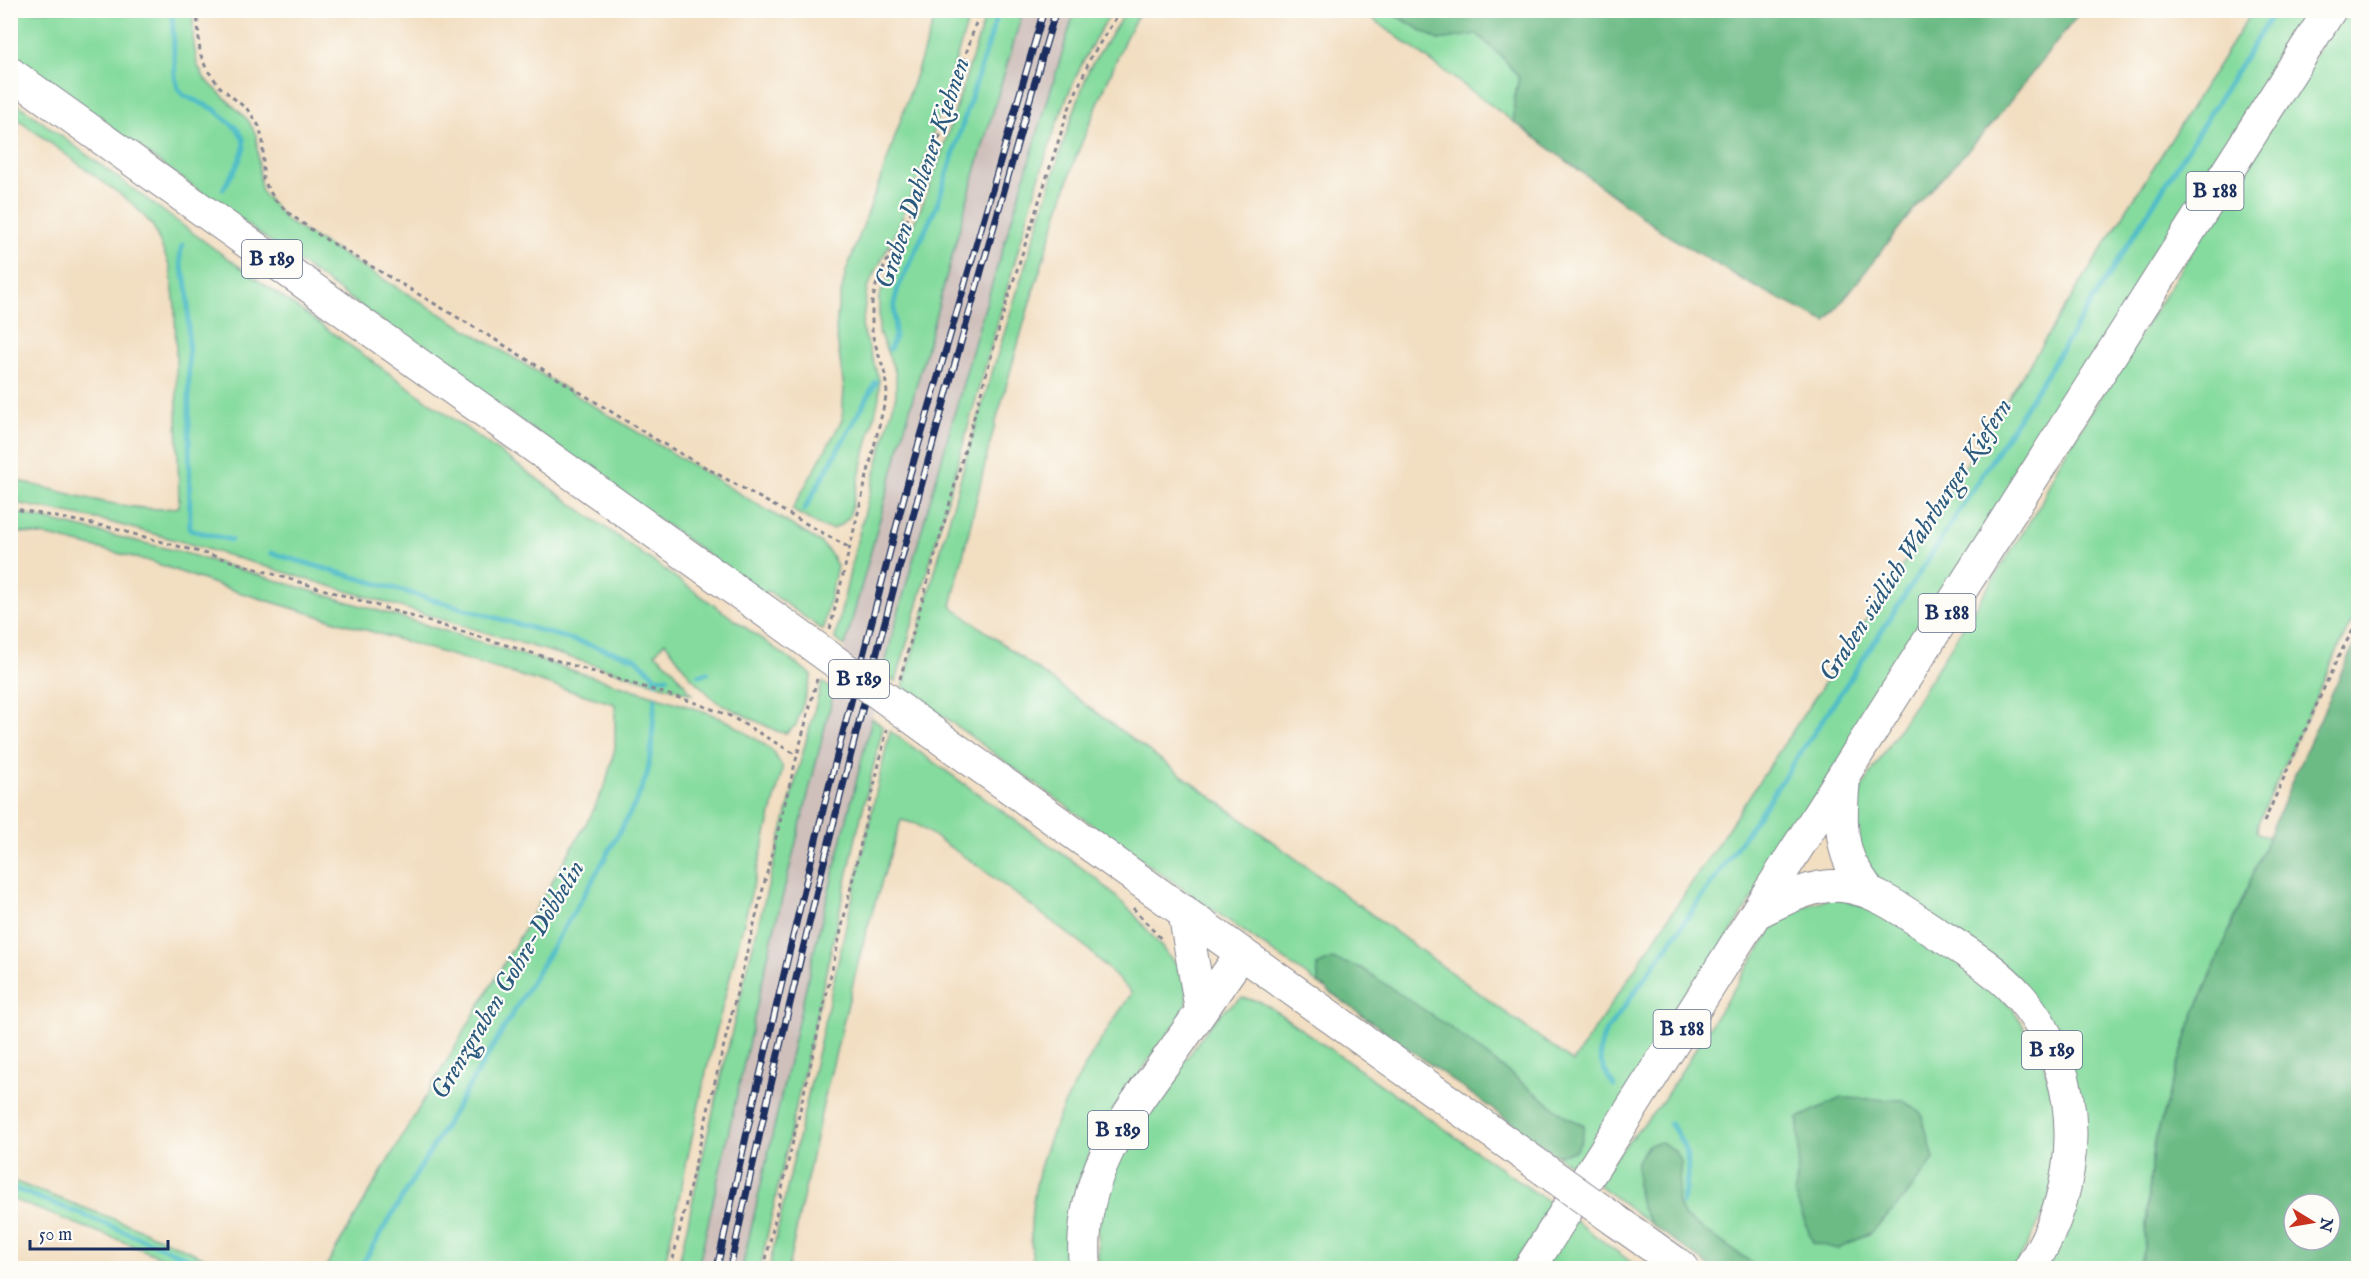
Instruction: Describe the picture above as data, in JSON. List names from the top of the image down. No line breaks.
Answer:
{"streets":{"main road":["B 188","B 189"]},"crossings":[["B 188","B 189"]],"water":["Graben Dahlener Kiehnen","Graben südlich Wahrburger Kiefern","Grenzgraben Gohre-Döbbelin"],"scale_bar":"50 m","north":"right"}
